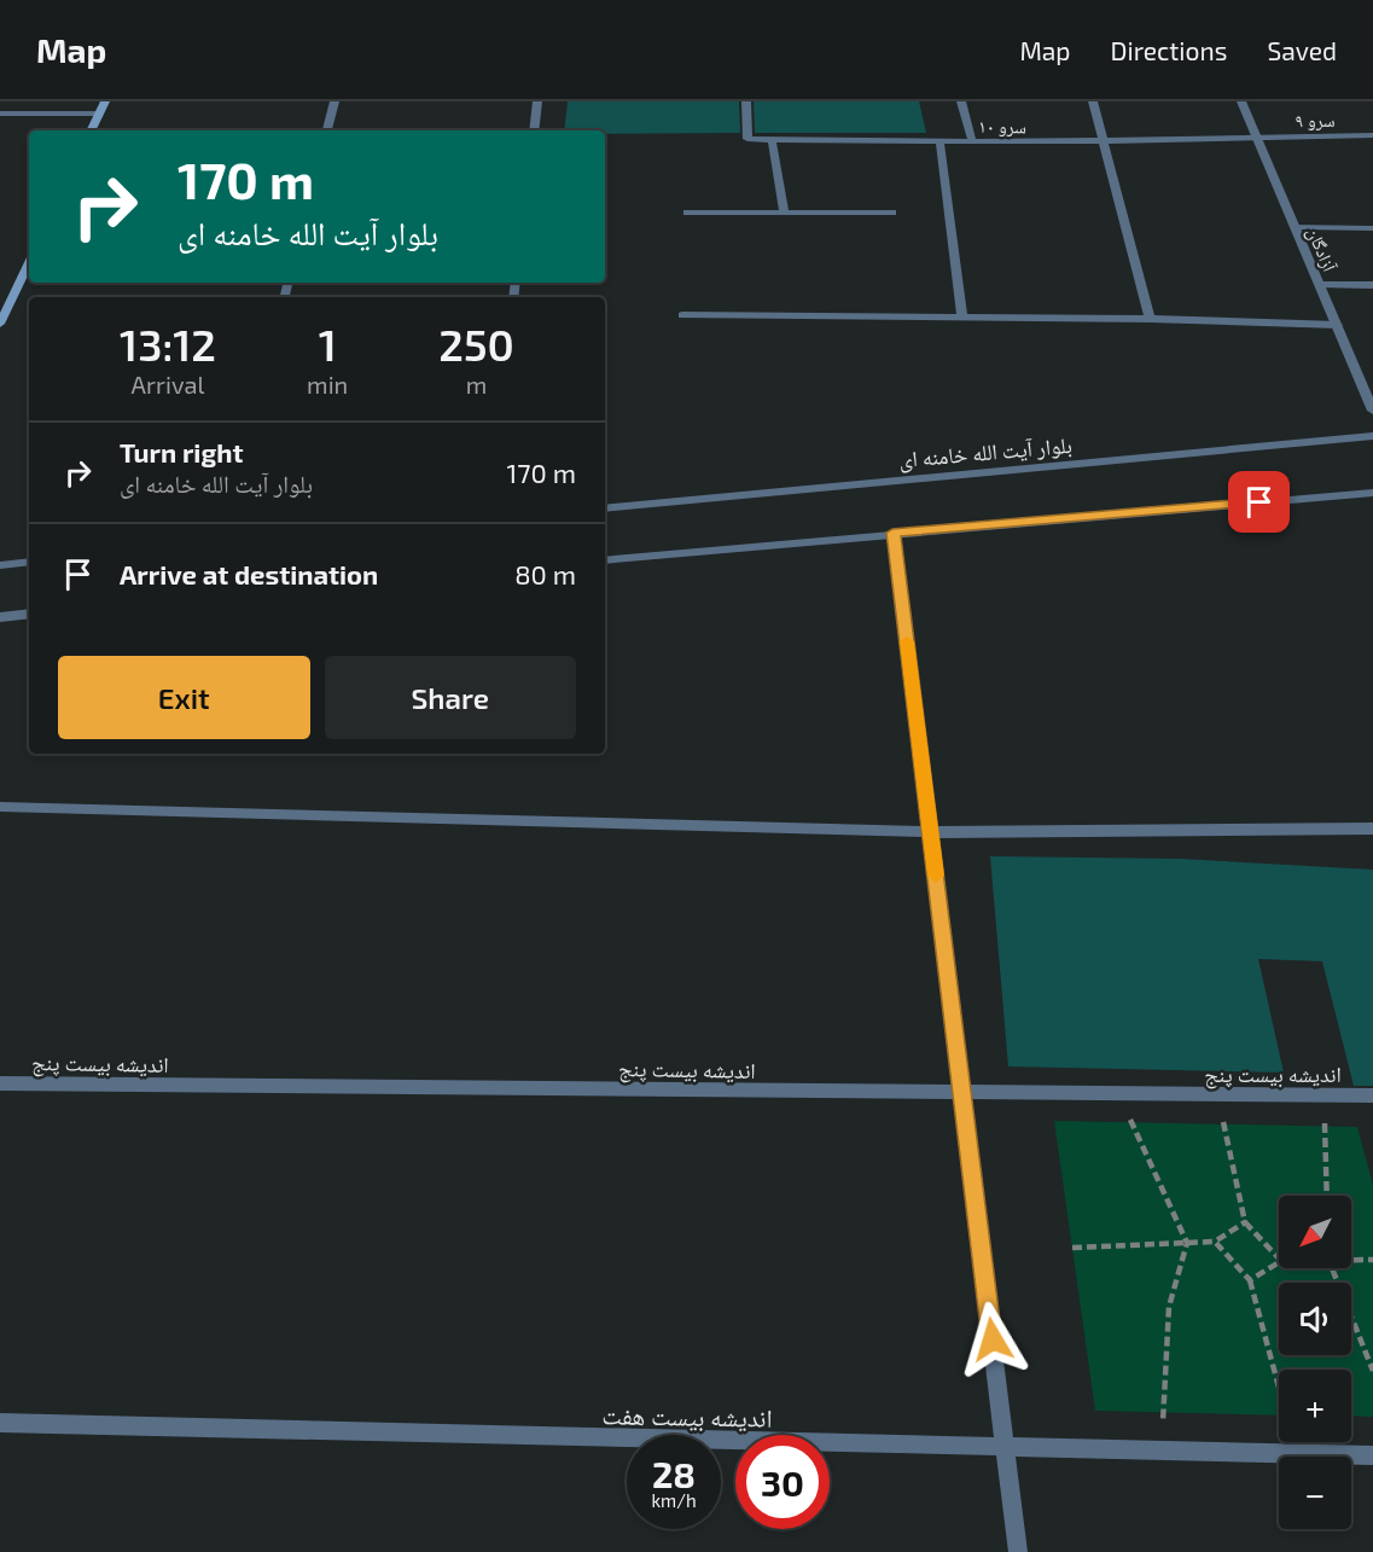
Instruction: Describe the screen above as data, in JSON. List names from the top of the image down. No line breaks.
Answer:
{"streets":{"street":["سرو ۹","سرو ۱۰","آزادگان","بلوار آیت الله خامنه ای","اندیشه بیست پنج","اندیشه بیست هفت"]},"crossings":[["سرو ۹","سرو ۱۰"],["سرو ۹","آزادگان"],["سرو ۱۰","آزادگان"]],"north":"bottom left","page":{"header":"Map","nav":["Map","Directions","Saved"],"turn":["170 m","بلوار آیت الله خامنه ای"],"eta":["13:12","Arrival","1","min","250","m"],"list":[{"name":"Turn right","note":"بلوار آیت الله خامنه ای","value":"170 m"},{"name":"Arrive at destination","value":"80 m"}],"buttons":["Exit","Share"],"map_buttons":["+","−"],"speed":"28 km/h","limit":"30"}}
